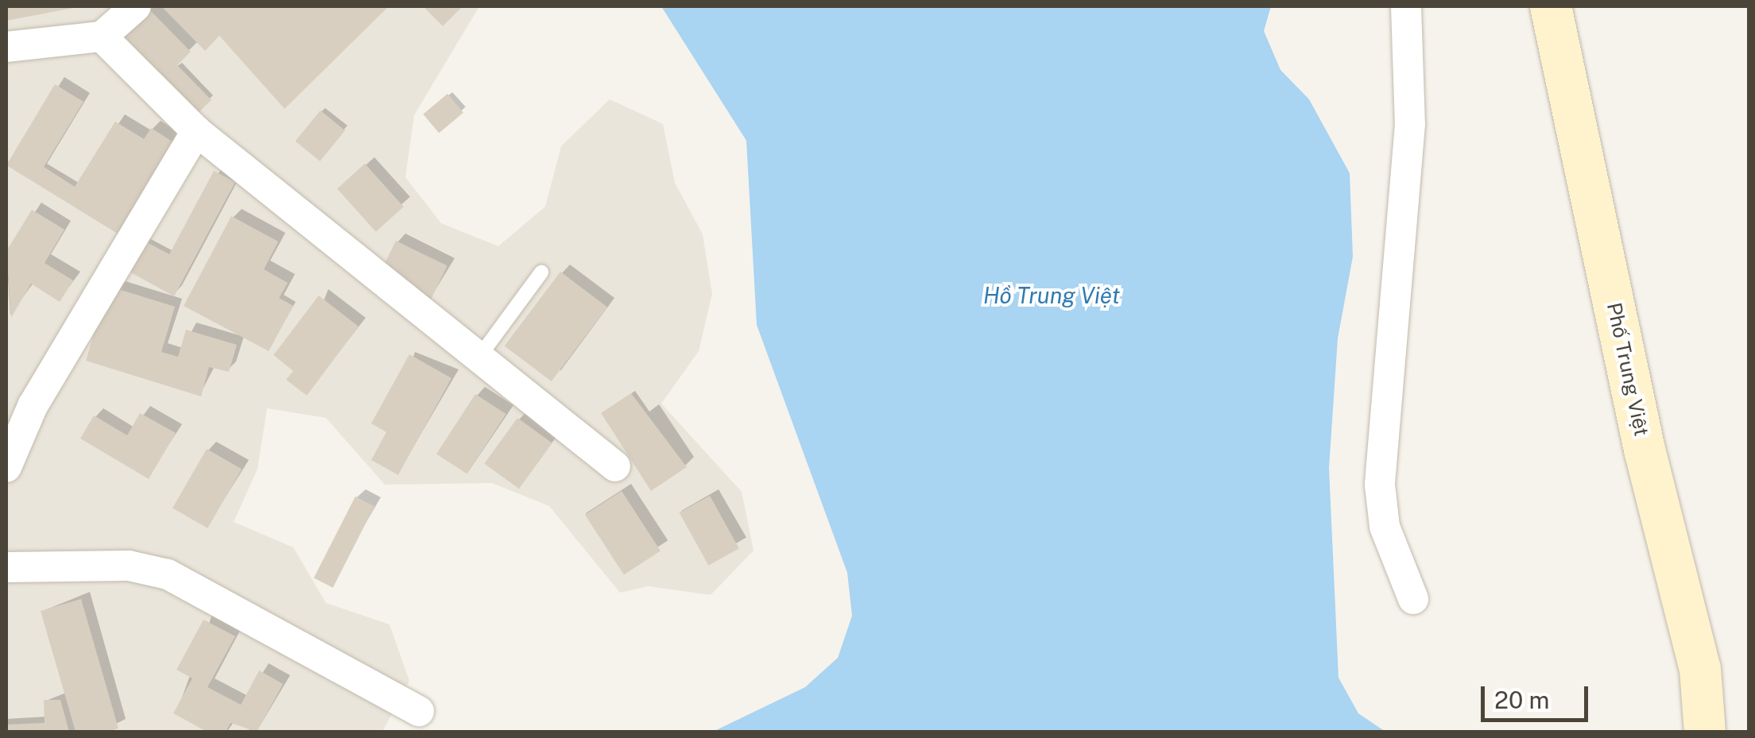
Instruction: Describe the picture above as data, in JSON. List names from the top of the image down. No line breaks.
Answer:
{"streets":{"street":["Phố Trung Việt"]},"water":["Hồ Trung Việt"],"scale_bar":"20 m"}
